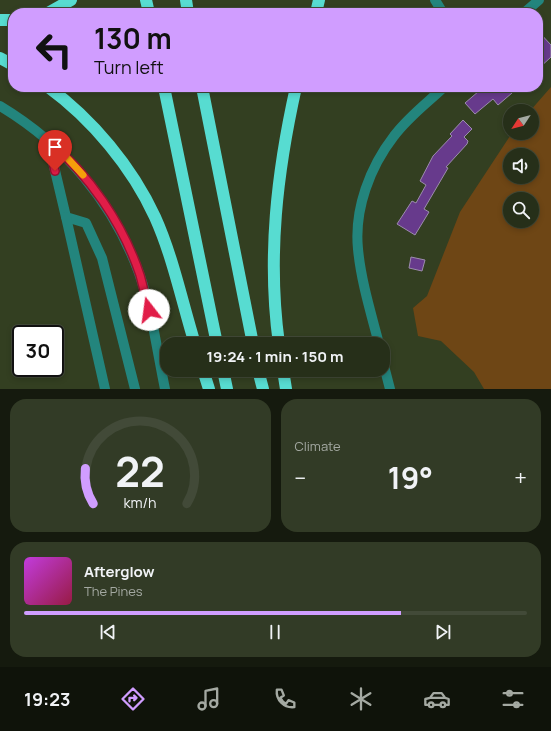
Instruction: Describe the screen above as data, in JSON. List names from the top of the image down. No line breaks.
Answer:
{"north":"bottom left","page":{"turn":["130 m","Turn left"],"limit":"30","trip":"19:24 · 1 min · 150 m","tile":"Climate","heat":["−","19°","+"],"song":["Afterglow","The Pines"],"tabs":"19:23","gauge":["22","km/h"]}}
